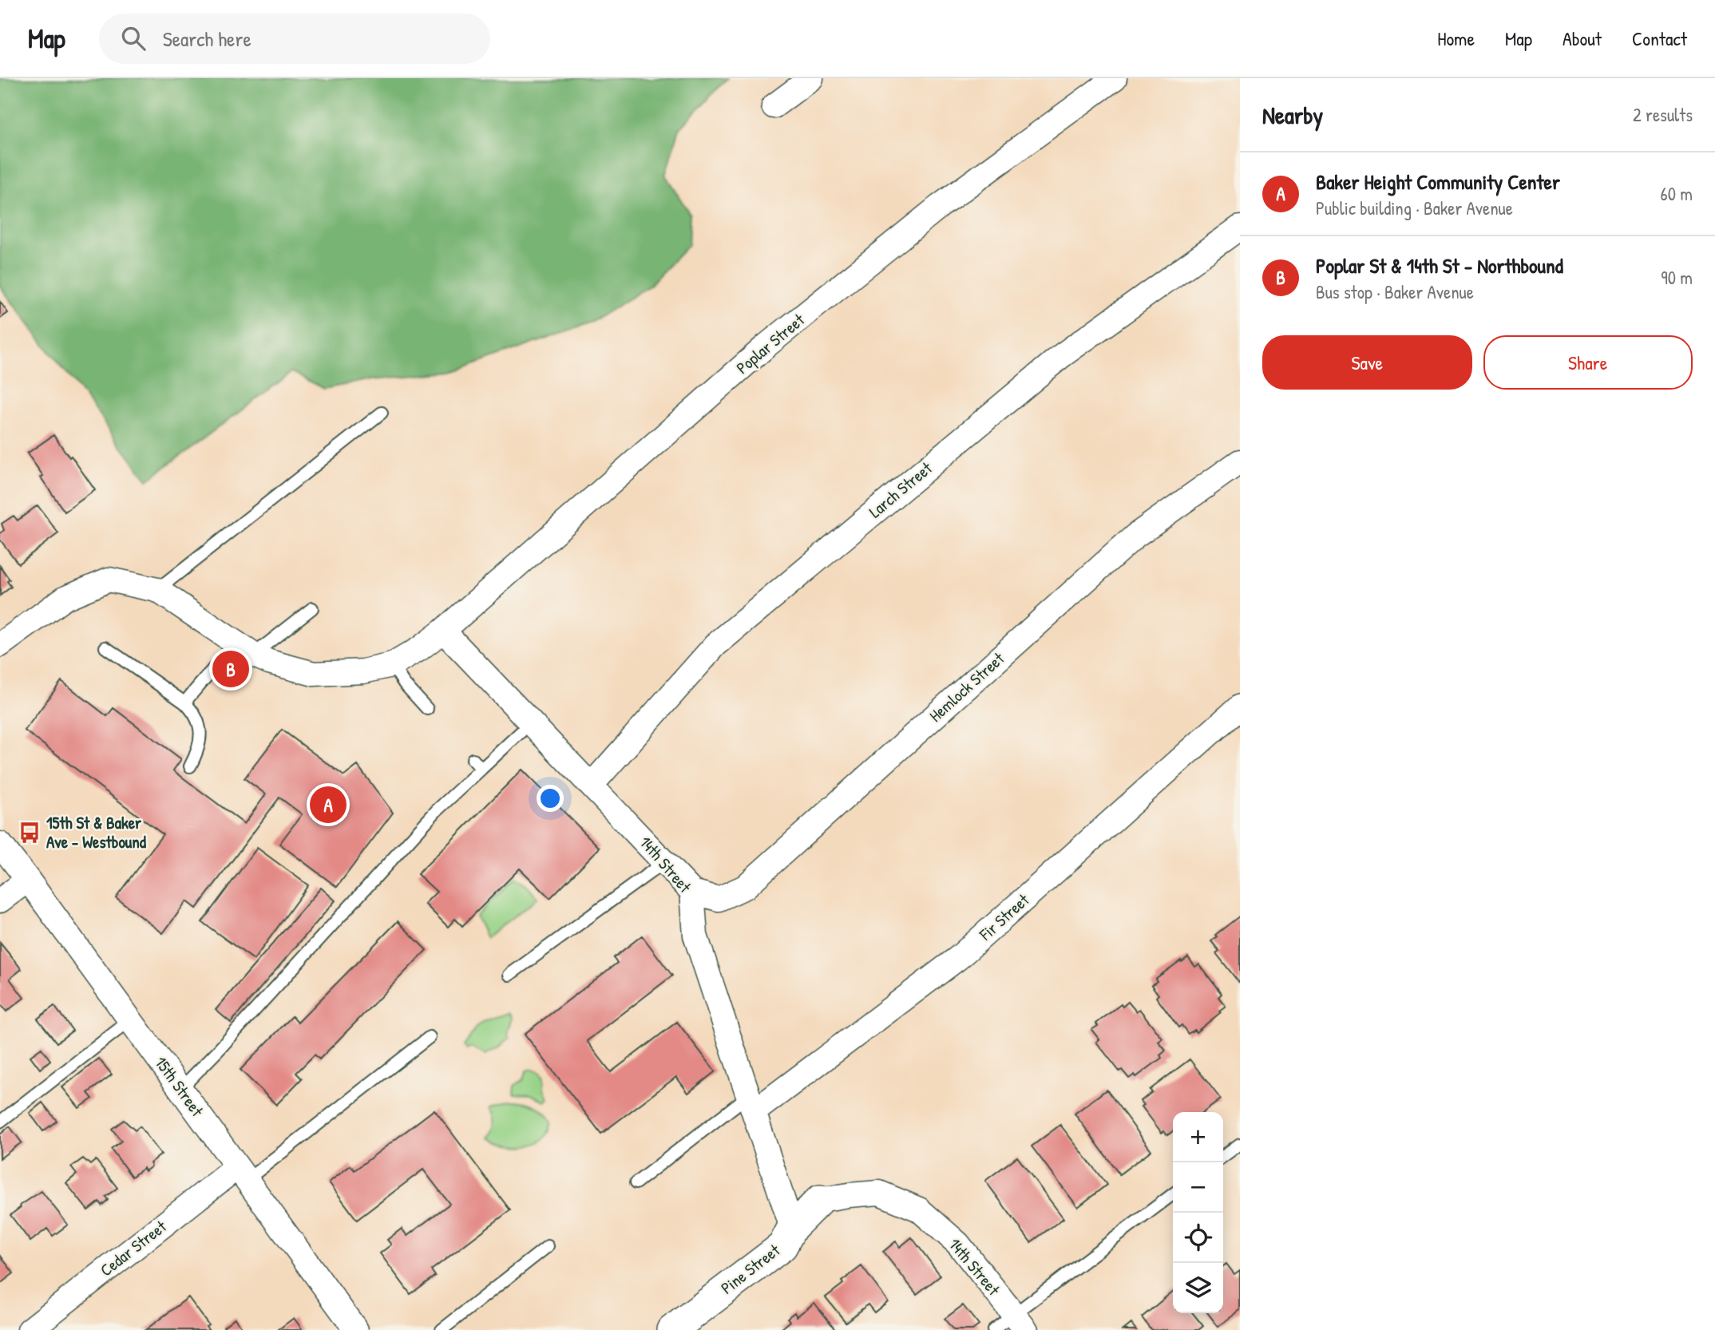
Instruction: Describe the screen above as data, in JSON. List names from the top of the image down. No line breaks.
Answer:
{"streets":{"street":["Poplar Street","Larch Street","Hemlock Street","14th Street","Fir Street","15th Street","Cedar Street","Pine Street"]},"crossings":[["Poplar Street","14th Street"],["Larch Street","14th Street"],["Hemlock Street","14th Street"],["14th Street","Fir Street"],["14th Street","Pine Street"],["15th Street","Cedar Street"]],"places":{"bus stop":["15th St & Baker Ave - Westbound"]},"page":{"header":"Map","search":"Search here","nav":["Home","Map","About","Contact"],"heading":["Nearby","2 results"],"list":[{"mark":"A","name":"Baker Height Community Center","note":"Public building · Baker Avenue","value":"60 m"},{"mark":"B","name":"Poplar St & 14th St - Northbound","note":"Bus stop · Baker Avenue","value":"90 m"}],"buttons":["Save","Share"],"pins":["B","A"],"map_buttons":["+","−"]}}
